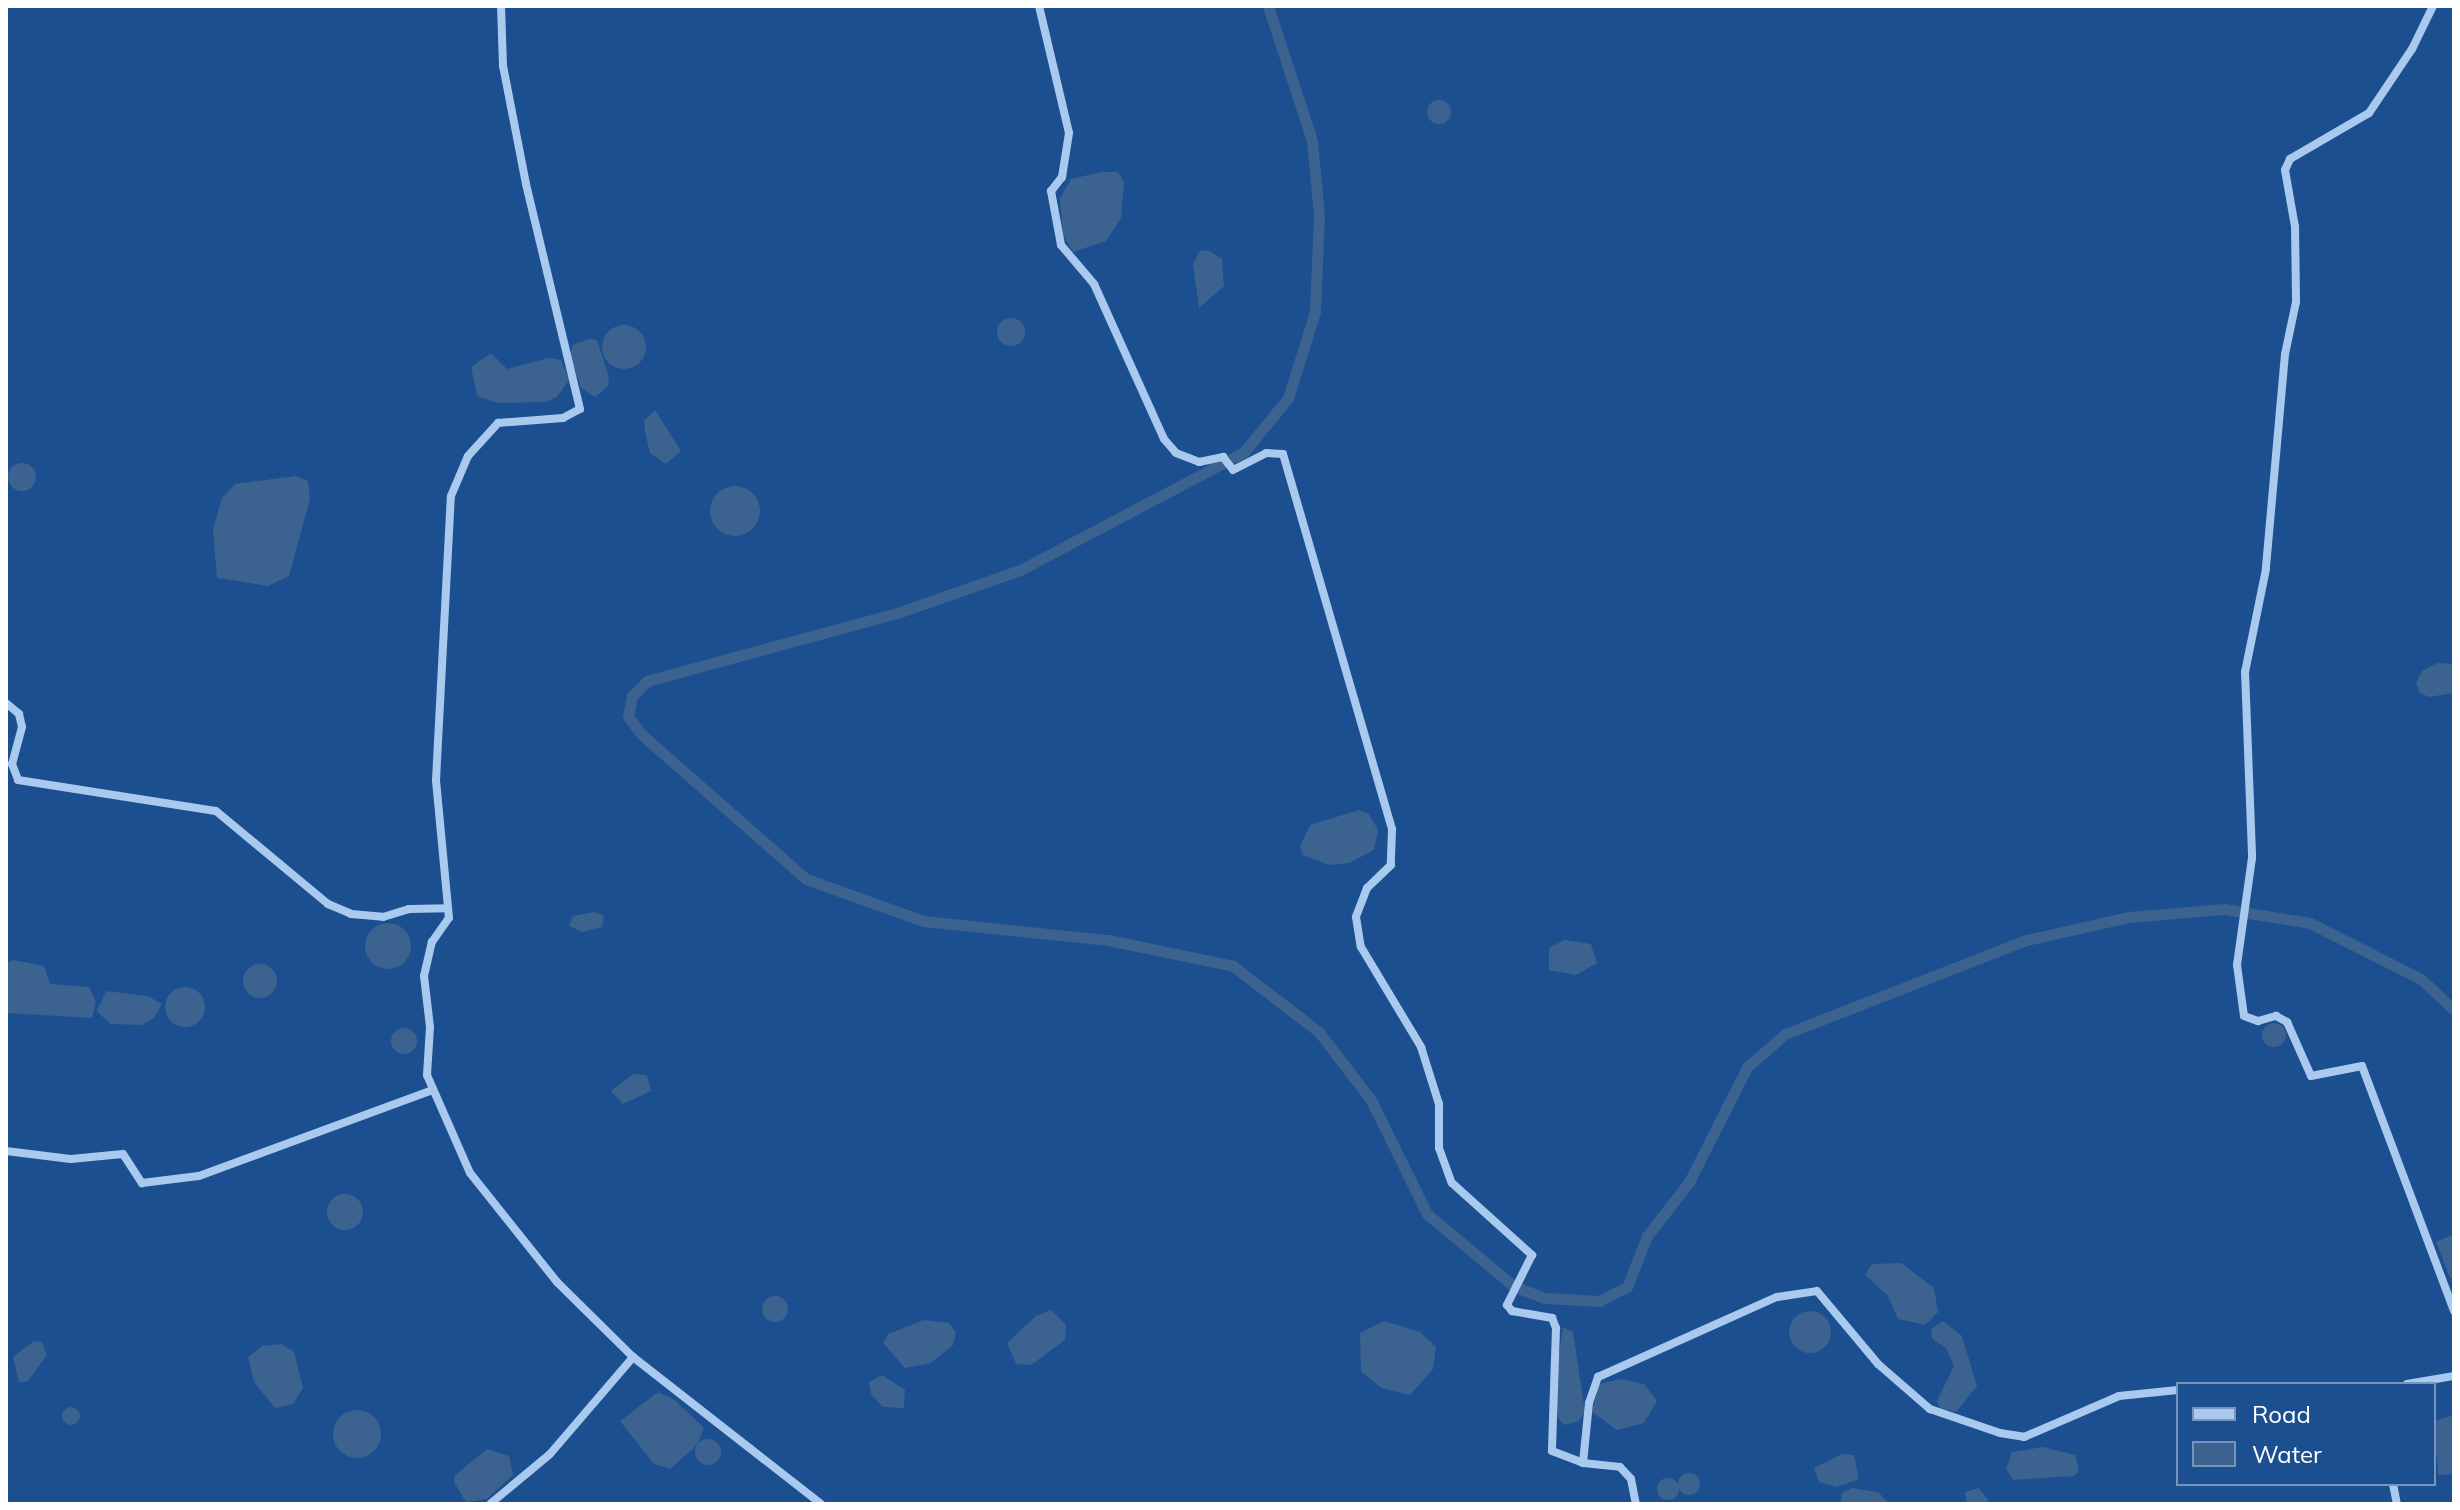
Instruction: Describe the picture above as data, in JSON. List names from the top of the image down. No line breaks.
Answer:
{"legend":["Road","Water"]}
